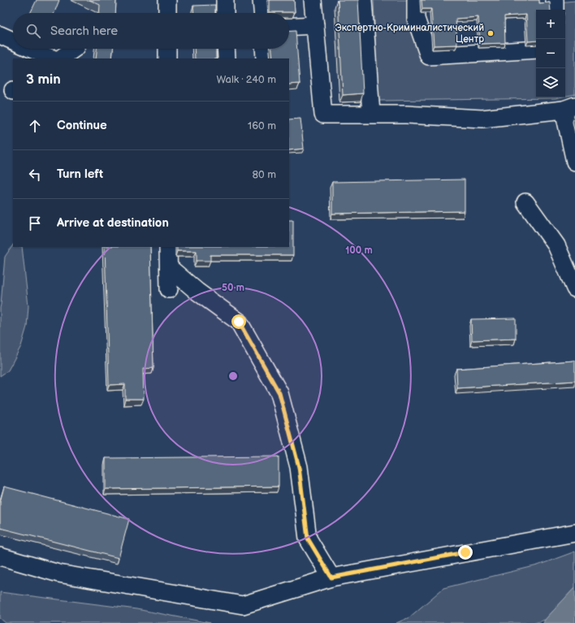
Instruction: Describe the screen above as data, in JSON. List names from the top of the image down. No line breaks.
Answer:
{"places":["Экспертно-Криминалистический Центр"],"page":{"map_buttons":["+","−"],"search":"Search here","heading":["3 min","Walk · 240 m"],"list":[["Continue","160 m"],["Turn left","80 m"],"Arrive at destination"]},"rings":["100 m","50 m"]}
